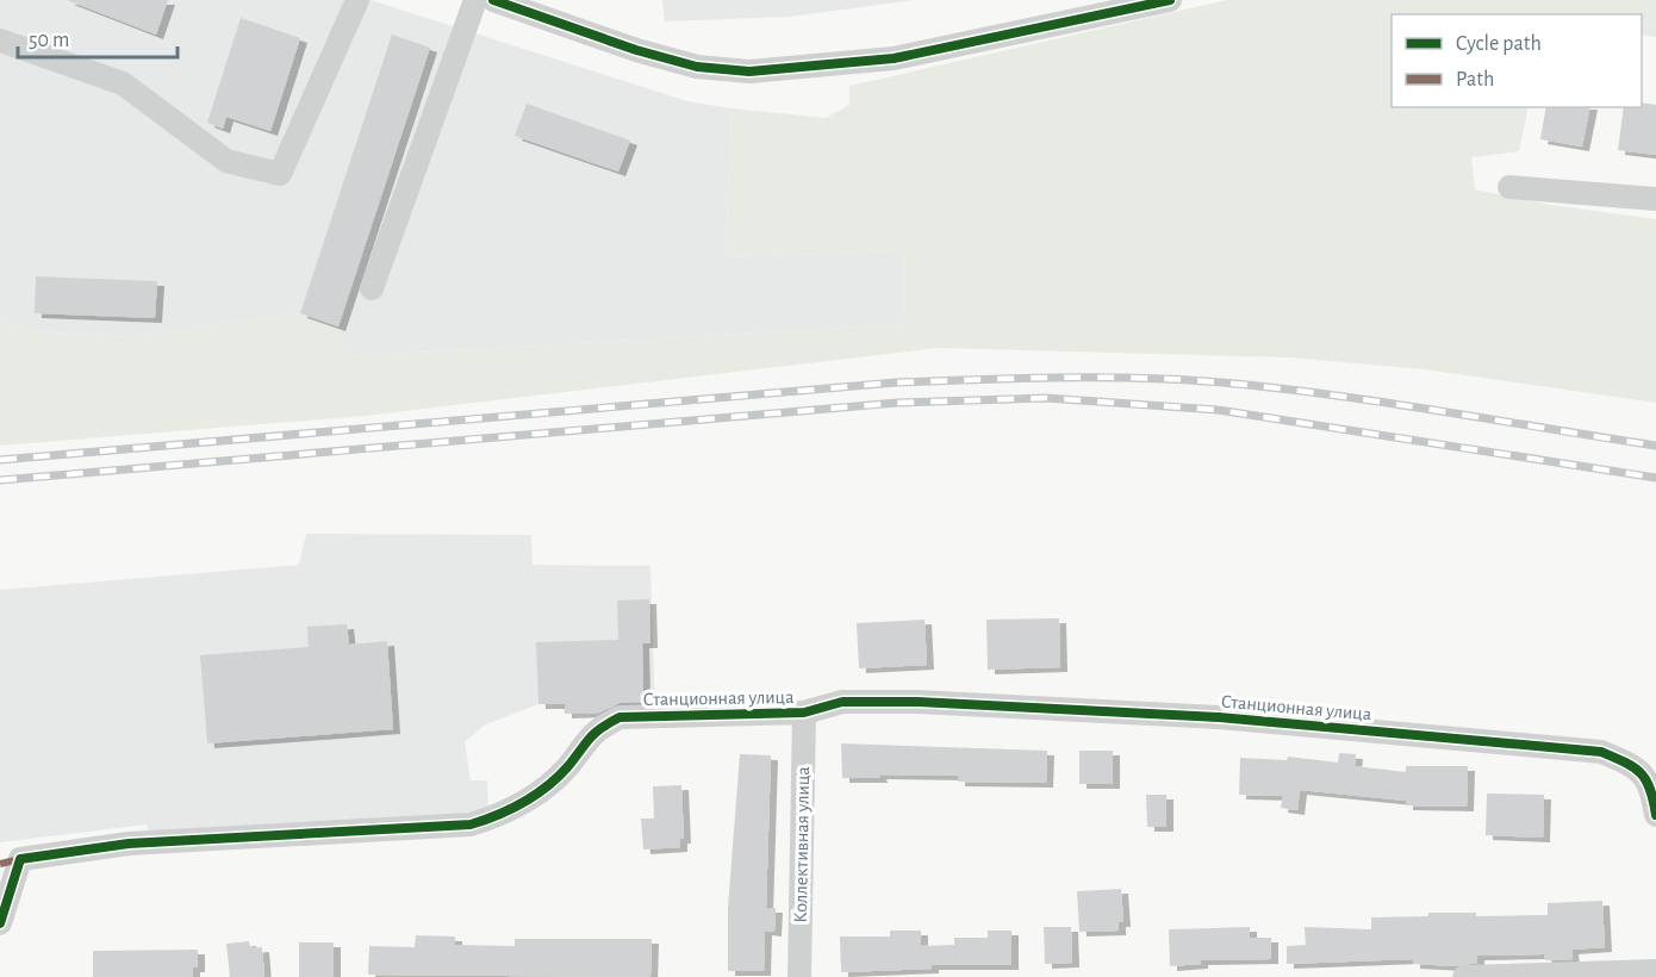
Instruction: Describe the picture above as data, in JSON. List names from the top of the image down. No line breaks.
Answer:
{"streets":{"street":["Станционная улица","Коллективная улица"]},"crossings":[["Станционная улица","Коллективная улица"]],"legend":["Cycle path","Path"],"scale_bar":"50 m"}
